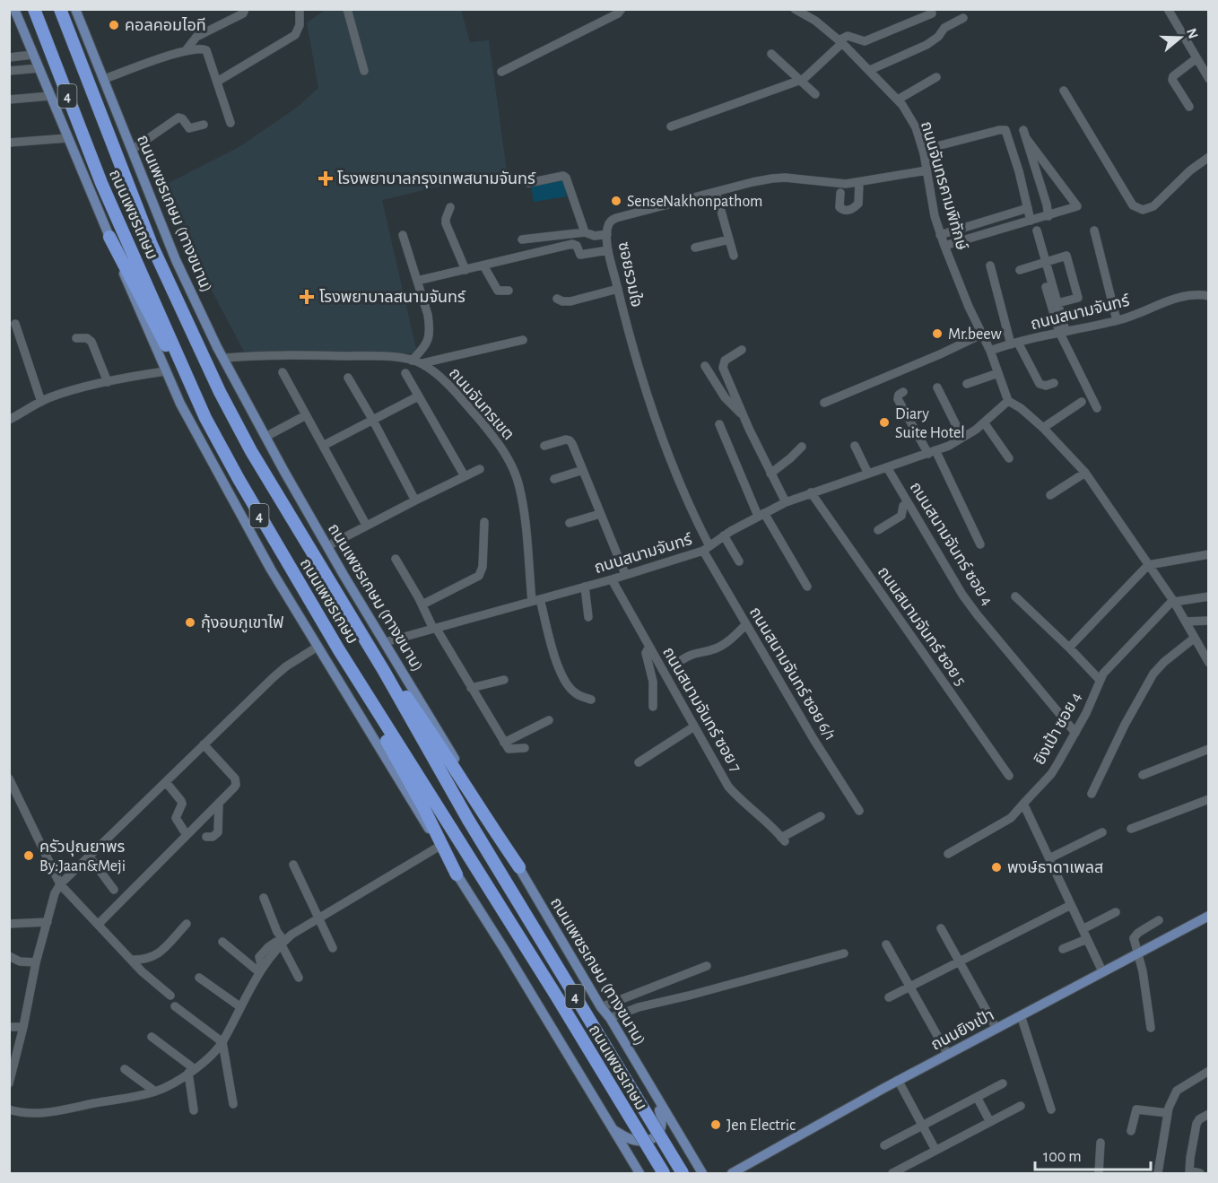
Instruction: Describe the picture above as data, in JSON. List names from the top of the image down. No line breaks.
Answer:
{"streets":{"highway":["4","ถนนเพชรเกษม"],"main road":["ถนนเพชรเกษม (ทางขนาน)","ถนนยิงเป้า"],"street":["ถนนจันทรคามพิทักษ์","ซอยรวมใจ","ถนนสนามจันทร์","ถนนจันทรเขต","ถนนสนามจันทร์ ซอย 4","ถนนสนามจันทร์ ซอย 5","ถนนสนามจันทร์ ซอย 6/1","ถนนสนามจันทร์ ซอย 7","ยิงเป้า ซอย 4"]},"crossings":[["ถนนจันทรคามพิทักษ์","ซอยรวมใจ"],["ถนนจันทรคามพิทักษ์","ถนนสนามจันทร์"],["ถนนเพชรเกษม (ทางขนาน)","ถนนสนามจันทร์"],["ถนนเพชรเกษม (ทางขนาน)","ถนนจันทรเขต"],["ซอยรวมใจ","ถนนสนามจันทร์"],["ซอยรวมใจ","ถนนสนามจันทร์ ซอย 6/1"],["ถนนสนามจันทร์","ถนนจันทรเขต"],["ถนนสนามจันทร์","ถนนสนามจันทร์ ซอย 4"],["ถนนสนามจันทร์","ถนนสนามจันทร์ ซอย 5"],["ถนนสนามจันทร์","ถนนสนามจันทร์ ซอย 6/1"],["ถนนสนามจันทร์","ถนนสนามจันทร์ ซอย 7"],["ถนนสนามจันทร์ ซอย 4","ยิงเป้า ซอย 4"]],"places":{"other":["คอลคอมไอที","SenseNakhonpathom","Mr.beew","Diary Suite Hotel","กุ้งอบภูเขาไฟ","ครัวปุณยาพร By:Jaan&Meji","พงษ์ธาดาเพลส","Jen Electric"],"health":["โรงพยาบาลกรุงเทพสนามจันทร์","โรงพยาบาลสนามจันทร์"]},"scale_bar":"100 m","north":"right"}
